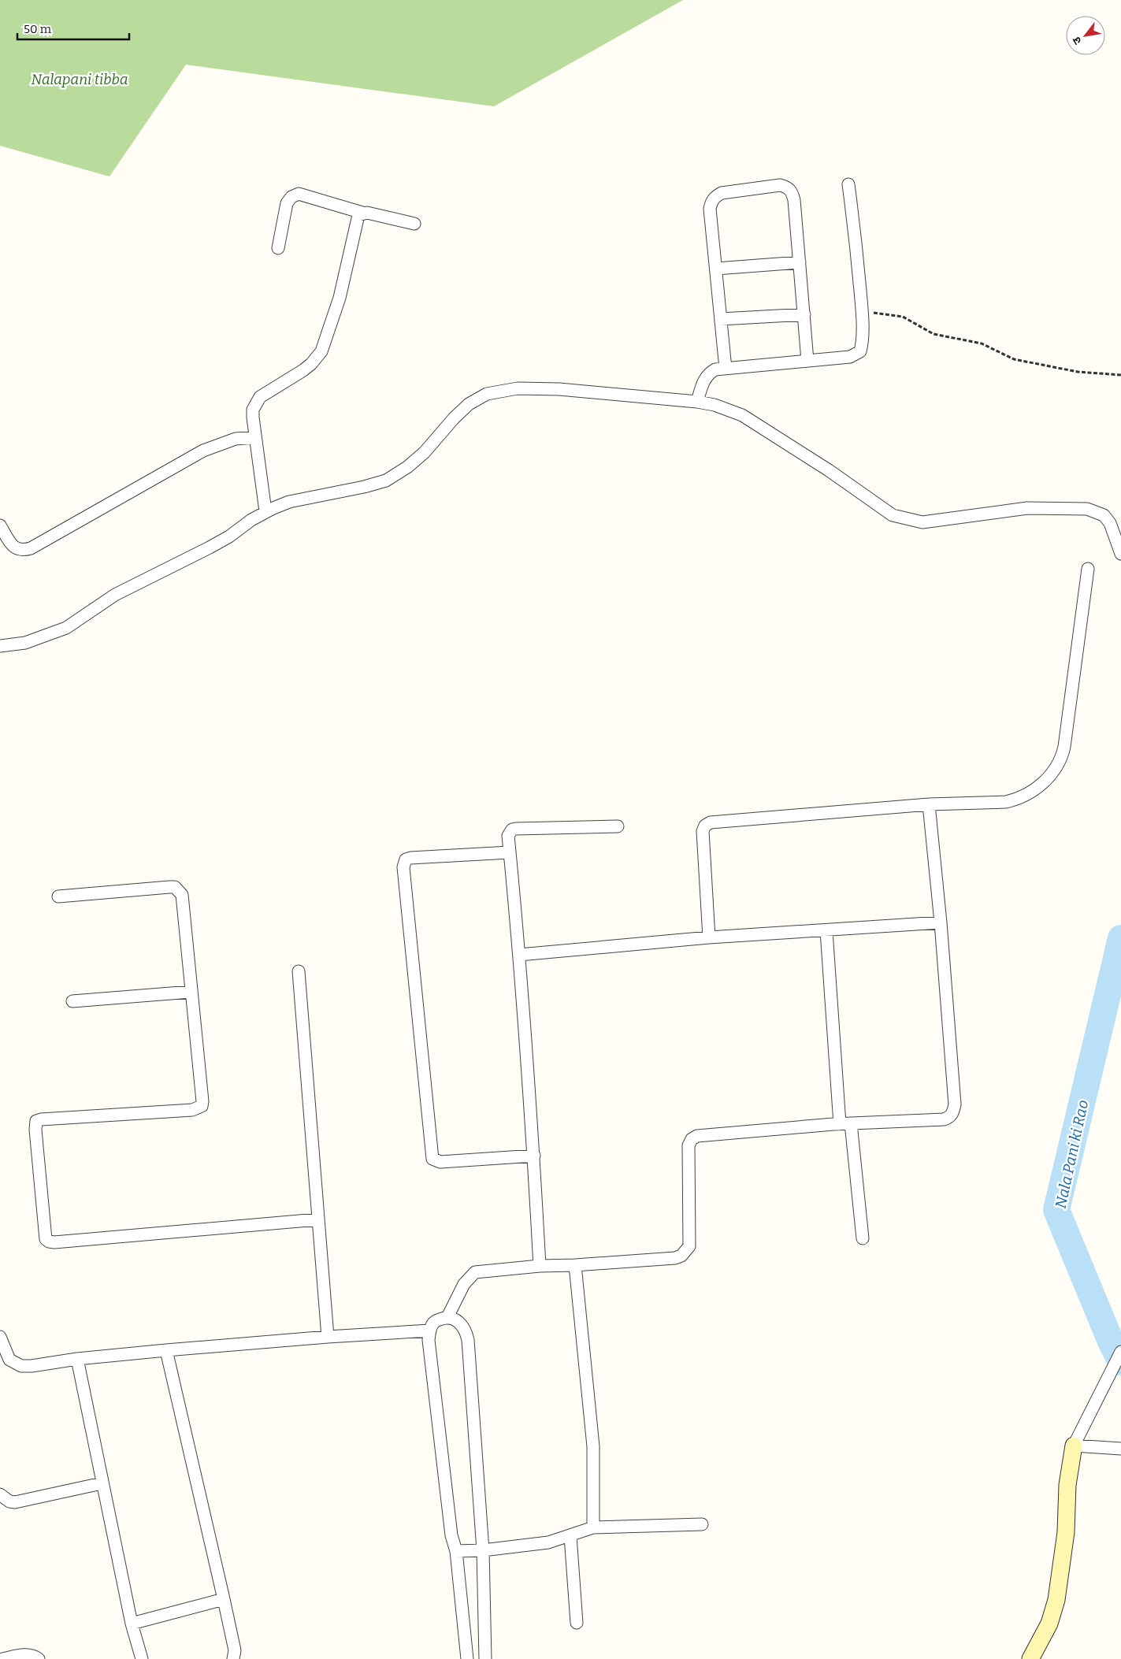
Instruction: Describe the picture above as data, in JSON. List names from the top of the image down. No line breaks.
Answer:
{"water":["Nala Pani ki Rao"],"parks":["Nalapani tibba"],"scale_bar":"50 m","north":"bottom left"}
